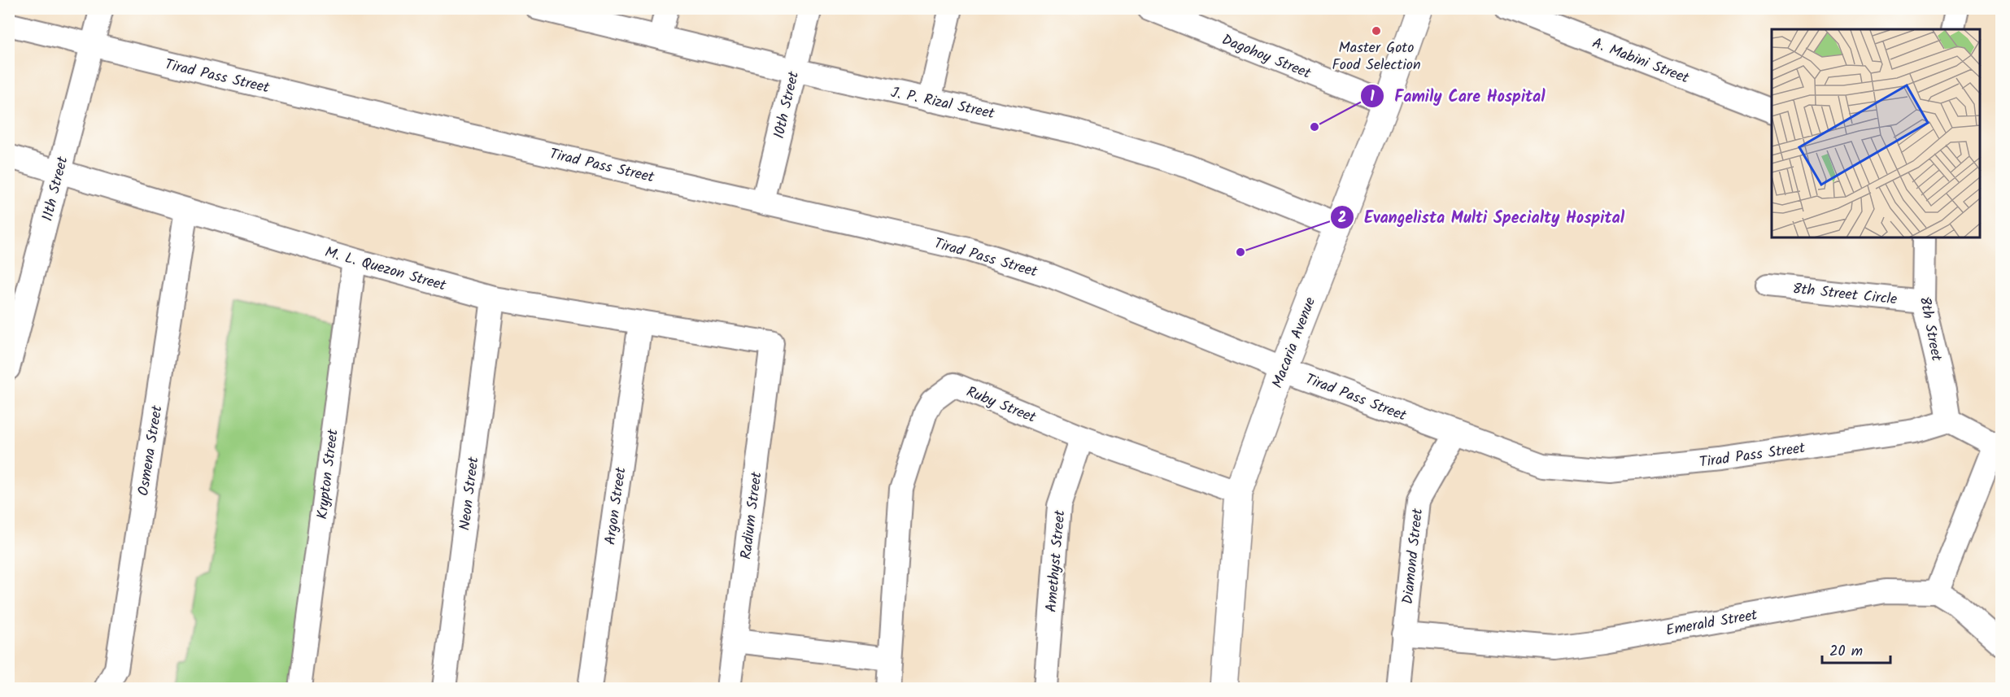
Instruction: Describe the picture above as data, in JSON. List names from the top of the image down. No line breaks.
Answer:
{"streets":{"street":["Dagohoy Street","A. Mabini Street","Tirad Pass Street","J. P. Rizal Street","10th Street","11th Street","M. L. Quezon Street","8th Street Circle","8th Street","Macaria Avenue","Ruby Street","Osmena Street","Krypton Street","Neon Street","Argon Street","Radium Street","Diamond Street","Amethyst Street","Emerald Street"]},"crossings":[["Dagohoy Street","Macaria Avenue"],["Tirad Pass Street","10th Street"],["Tirad Pass Street","11th Street"],["Tirad Pass Street","8th Street"],["Tirad Pass Street","Macaria Avenue"],["Tirad Pass Street","Diamond Street"],["J. P. Rizal Street","10th Street"],["J. P. Rizal Street","Macaria Avenue"],["11th Street","M. L. Quezon Street"],["M. L. Quezon Street","Osmena Street"],["M. L. Quezon Street","Krypton Street"],["M. L. Quezon Street","Neon Street"],["M. L. Quezon Street","Argon Street"],["M. L. Quezon Street","Radium Street"],["8th Street Circle","8th Street"],["Macaria Avenue","Ruby Street"],["Ruby Street","Amethyst Street"],["Diamond Street","Emerald Street"]],"places":["Master Goto Food Selection","Family Care Hospital","Evangelista Multi Specialty Hospital"],"scale_bar":"20 m"}
